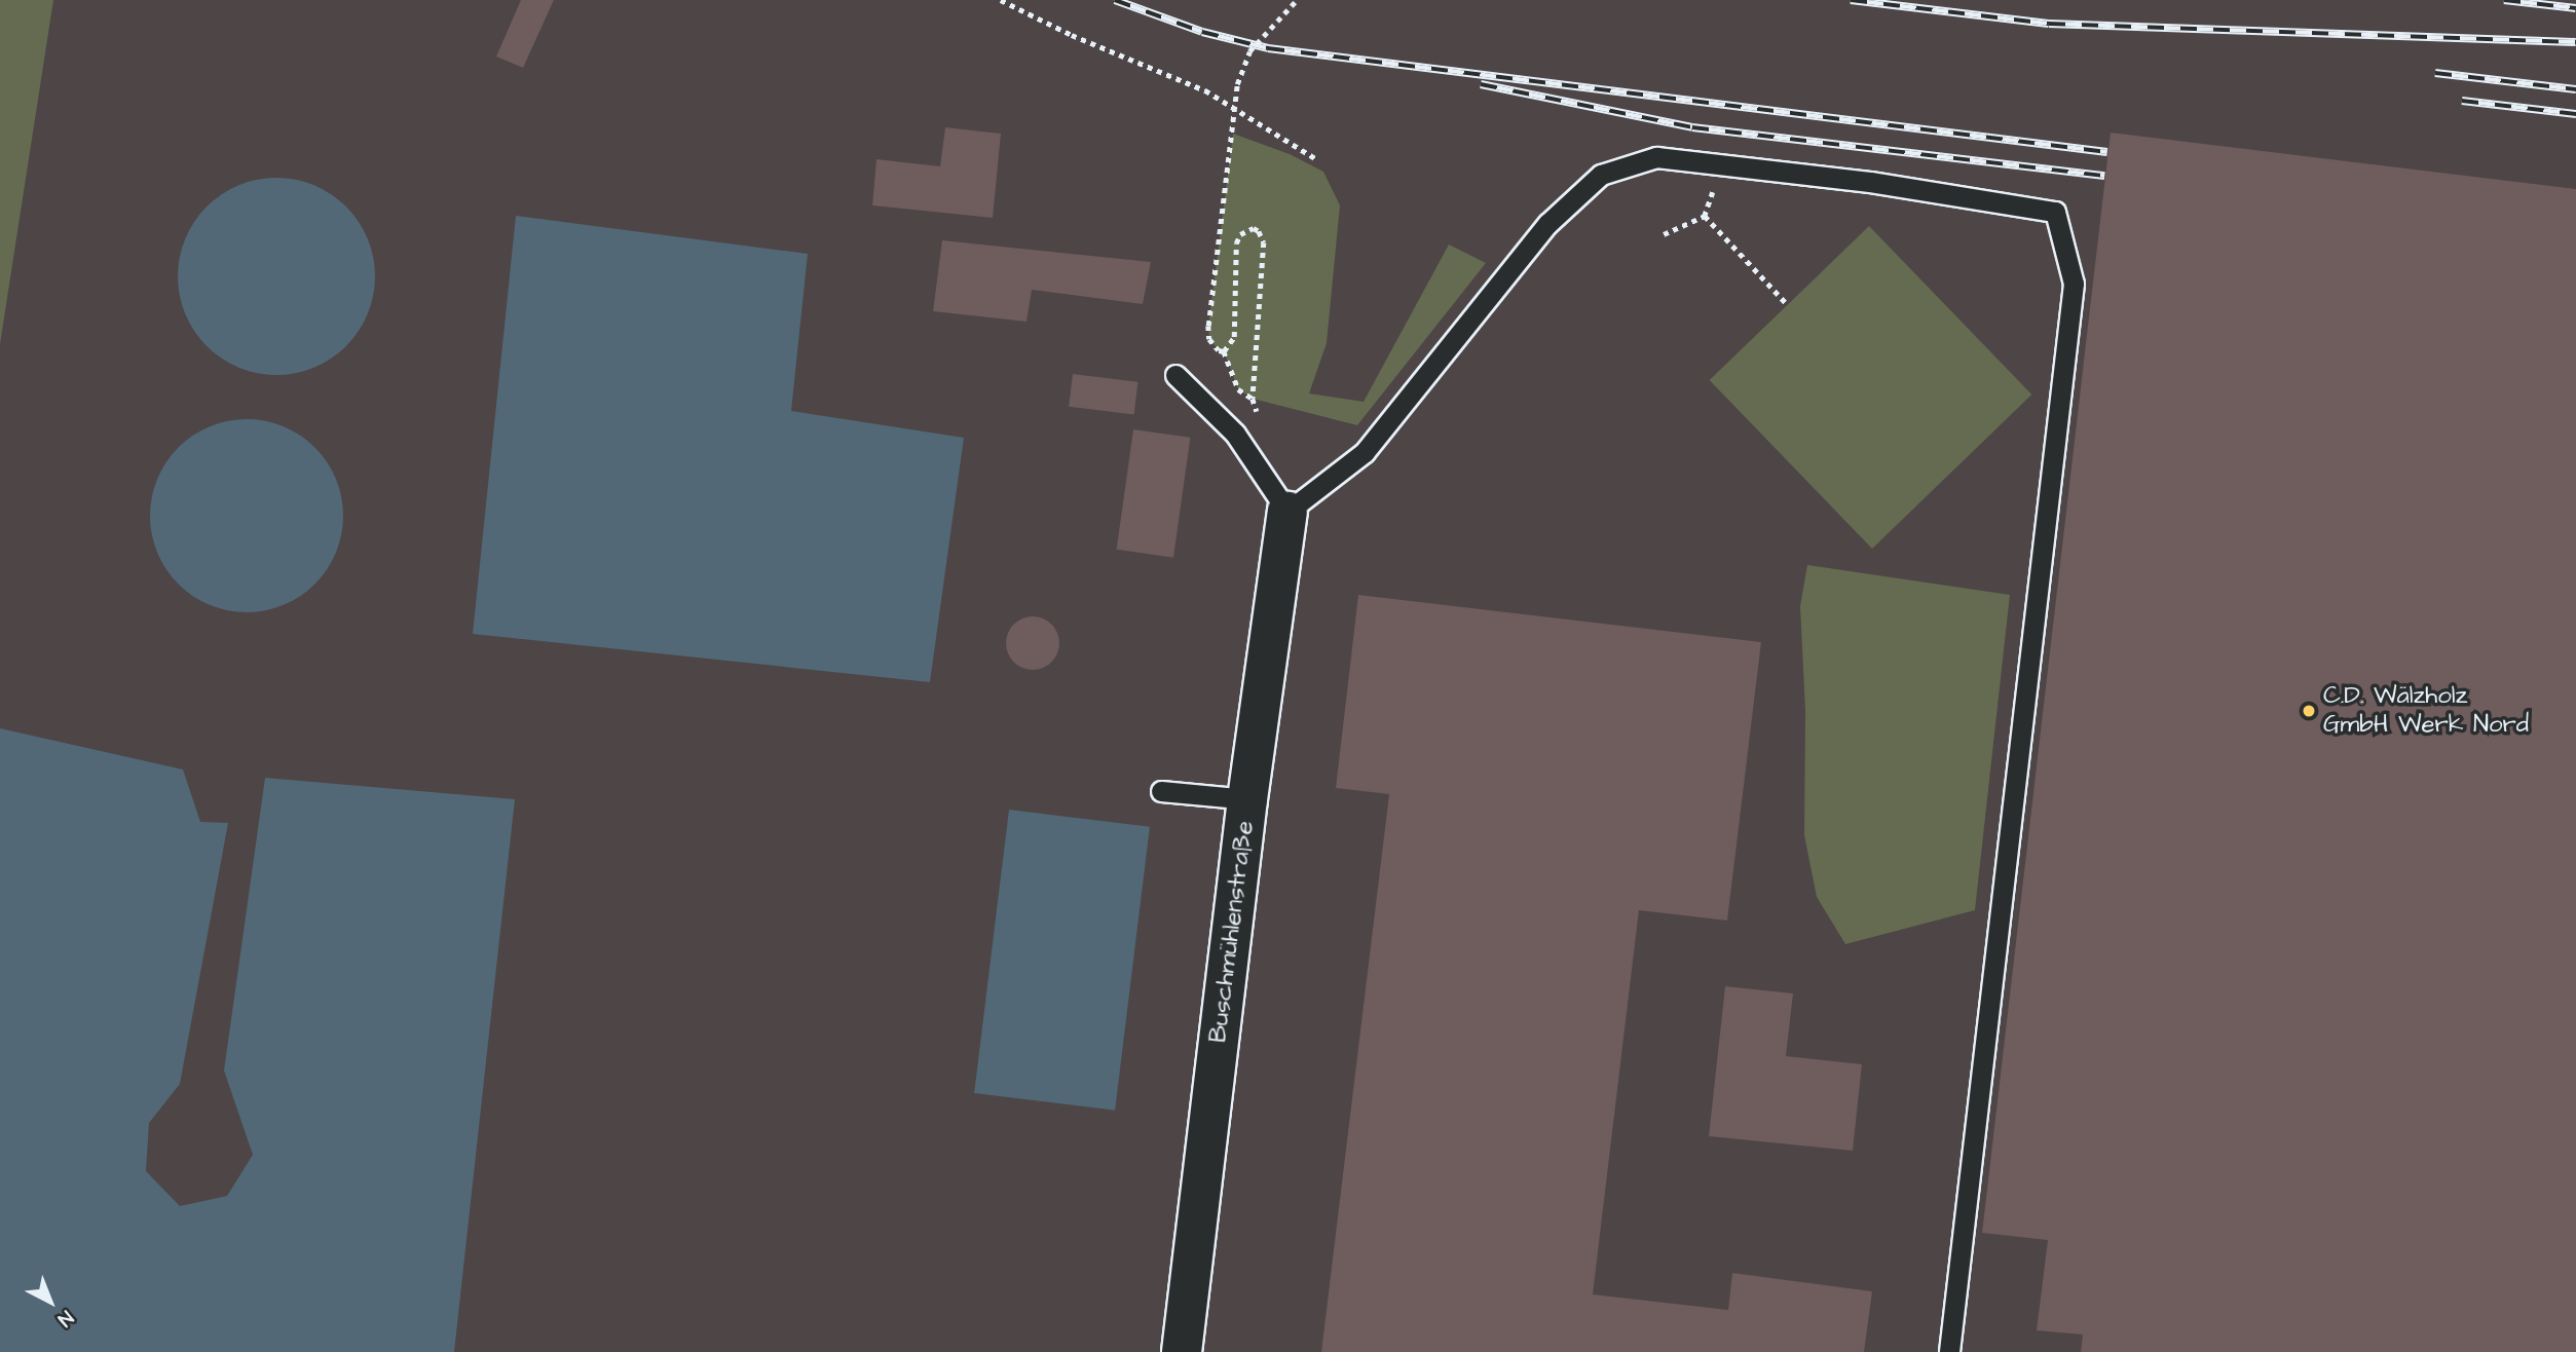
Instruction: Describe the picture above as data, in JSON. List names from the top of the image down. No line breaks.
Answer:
{"streets":{"street":["Buschmühlenstraße"]},"places":["C.D. Wälzholz GmbH Werk Nord"],"north":"bottom right"}
